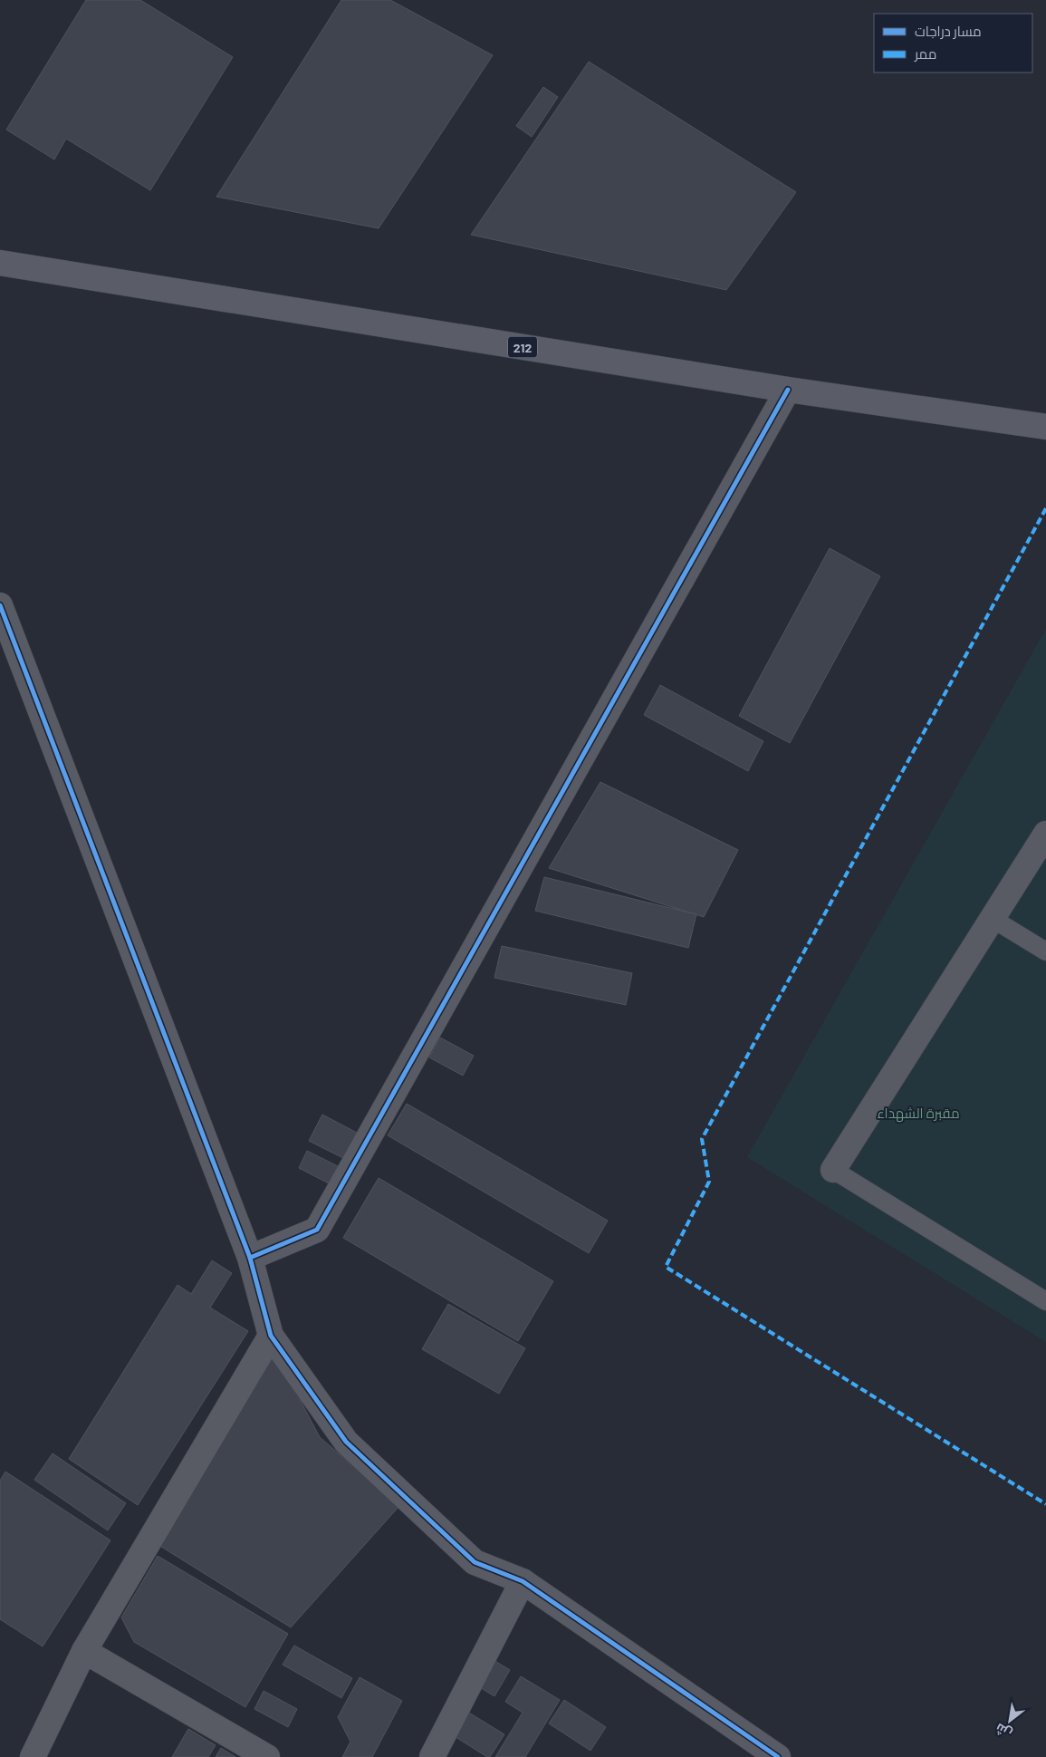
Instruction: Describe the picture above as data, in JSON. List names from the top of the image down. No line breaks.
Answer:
{"streets":{"main road":["212"]},"parks":["مقبرة الشهداء"],"legend":["مسار دراجات","ممر"],"north":"bottom left"}
